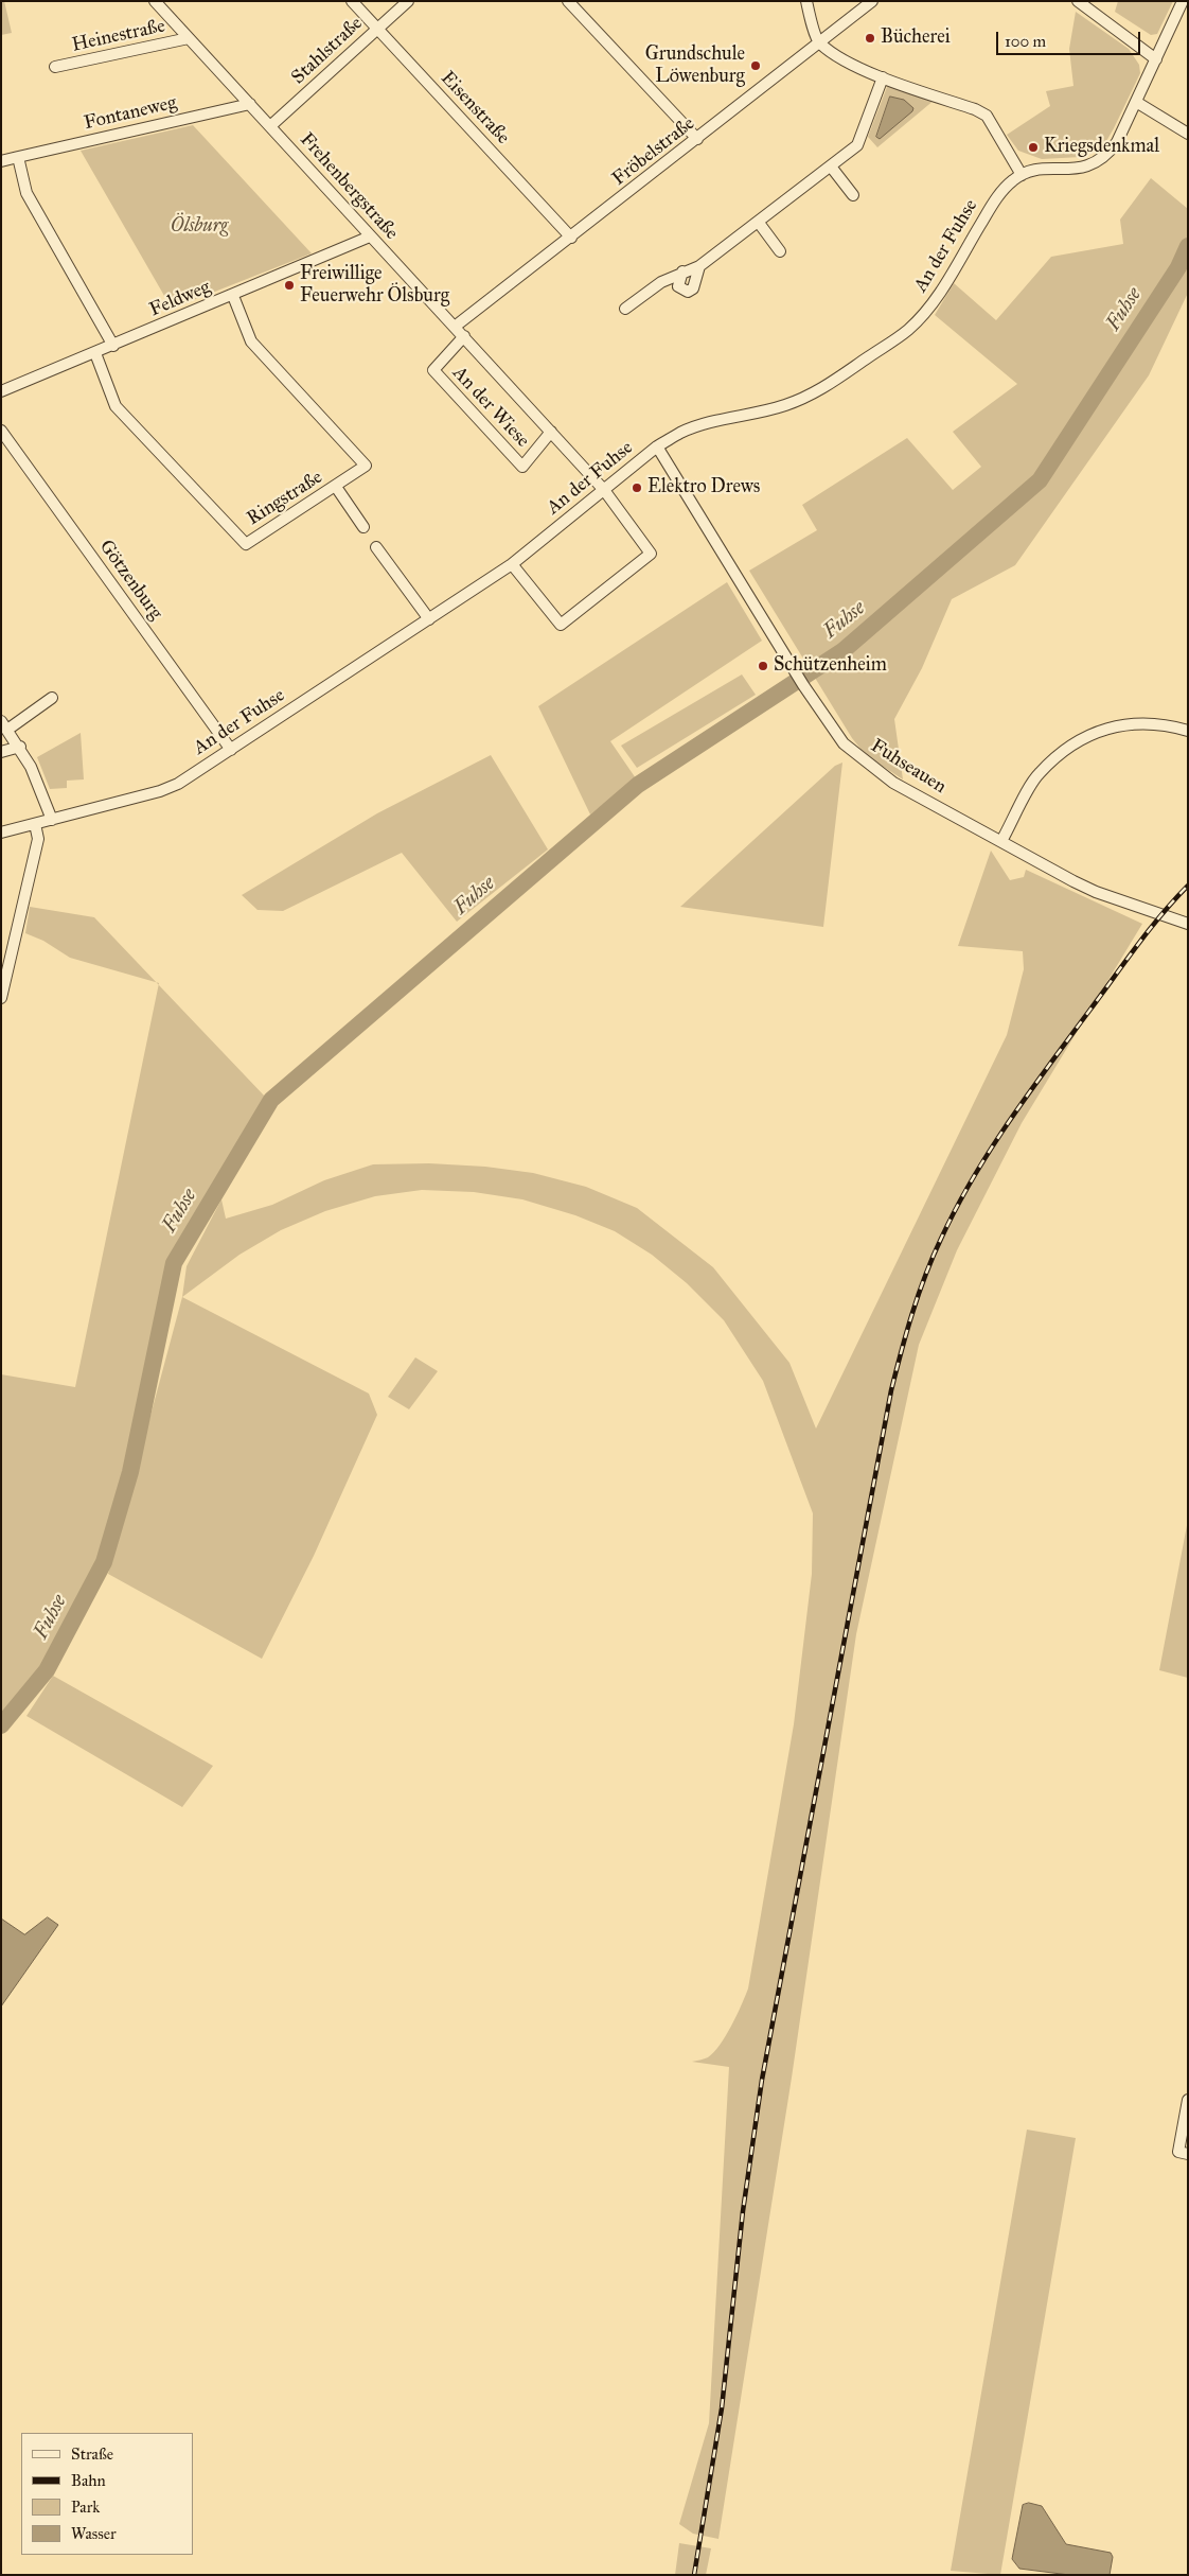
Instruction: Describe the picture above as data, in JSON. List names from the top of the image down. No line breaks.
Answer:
{"streets":{"street":["Heinestraße","Stahlstraße","Eisenstraße","Fontaneweg","Fröbelstraße","Frehenbergstraße","An der Fuhse","Feldweg","An der Wiese","Ringstraße","Götzenburg","Fuhseauen"]},"crossings":[["Heinestraße","Frehenbergstraße"],["Stahlstraße","Eisenstraße"],["Stahlstraße","Frehenbergstraße"],["Eisenstraße","Fröbelstraße"],["Fontaneweg","Frehenbergstraße"],["Fröbelstraße","Frehenbergstraße"],["Frehenbergstraße","An der Fuhse"],["Frehenbergstraße","Feldweg"],["Frehenbergstraße","An der Wiese"],["An der Fuhse","Götzenburg"],["An der Fuhse","Fuhseauen"],["Feldweg","Ringstraße"]],"water":["Fuhse"],"parks":["Ölsburg"],"places":["Bücherei","Grundschule Löwenburg","Kriegsdenkmal","Freiwillige Feuerwehr Ölsburg","Elektro Drews","Schützenheim"],"legend":["Straße","Bahn","Park","Wasser"],"scale_bar":"100 m"}
